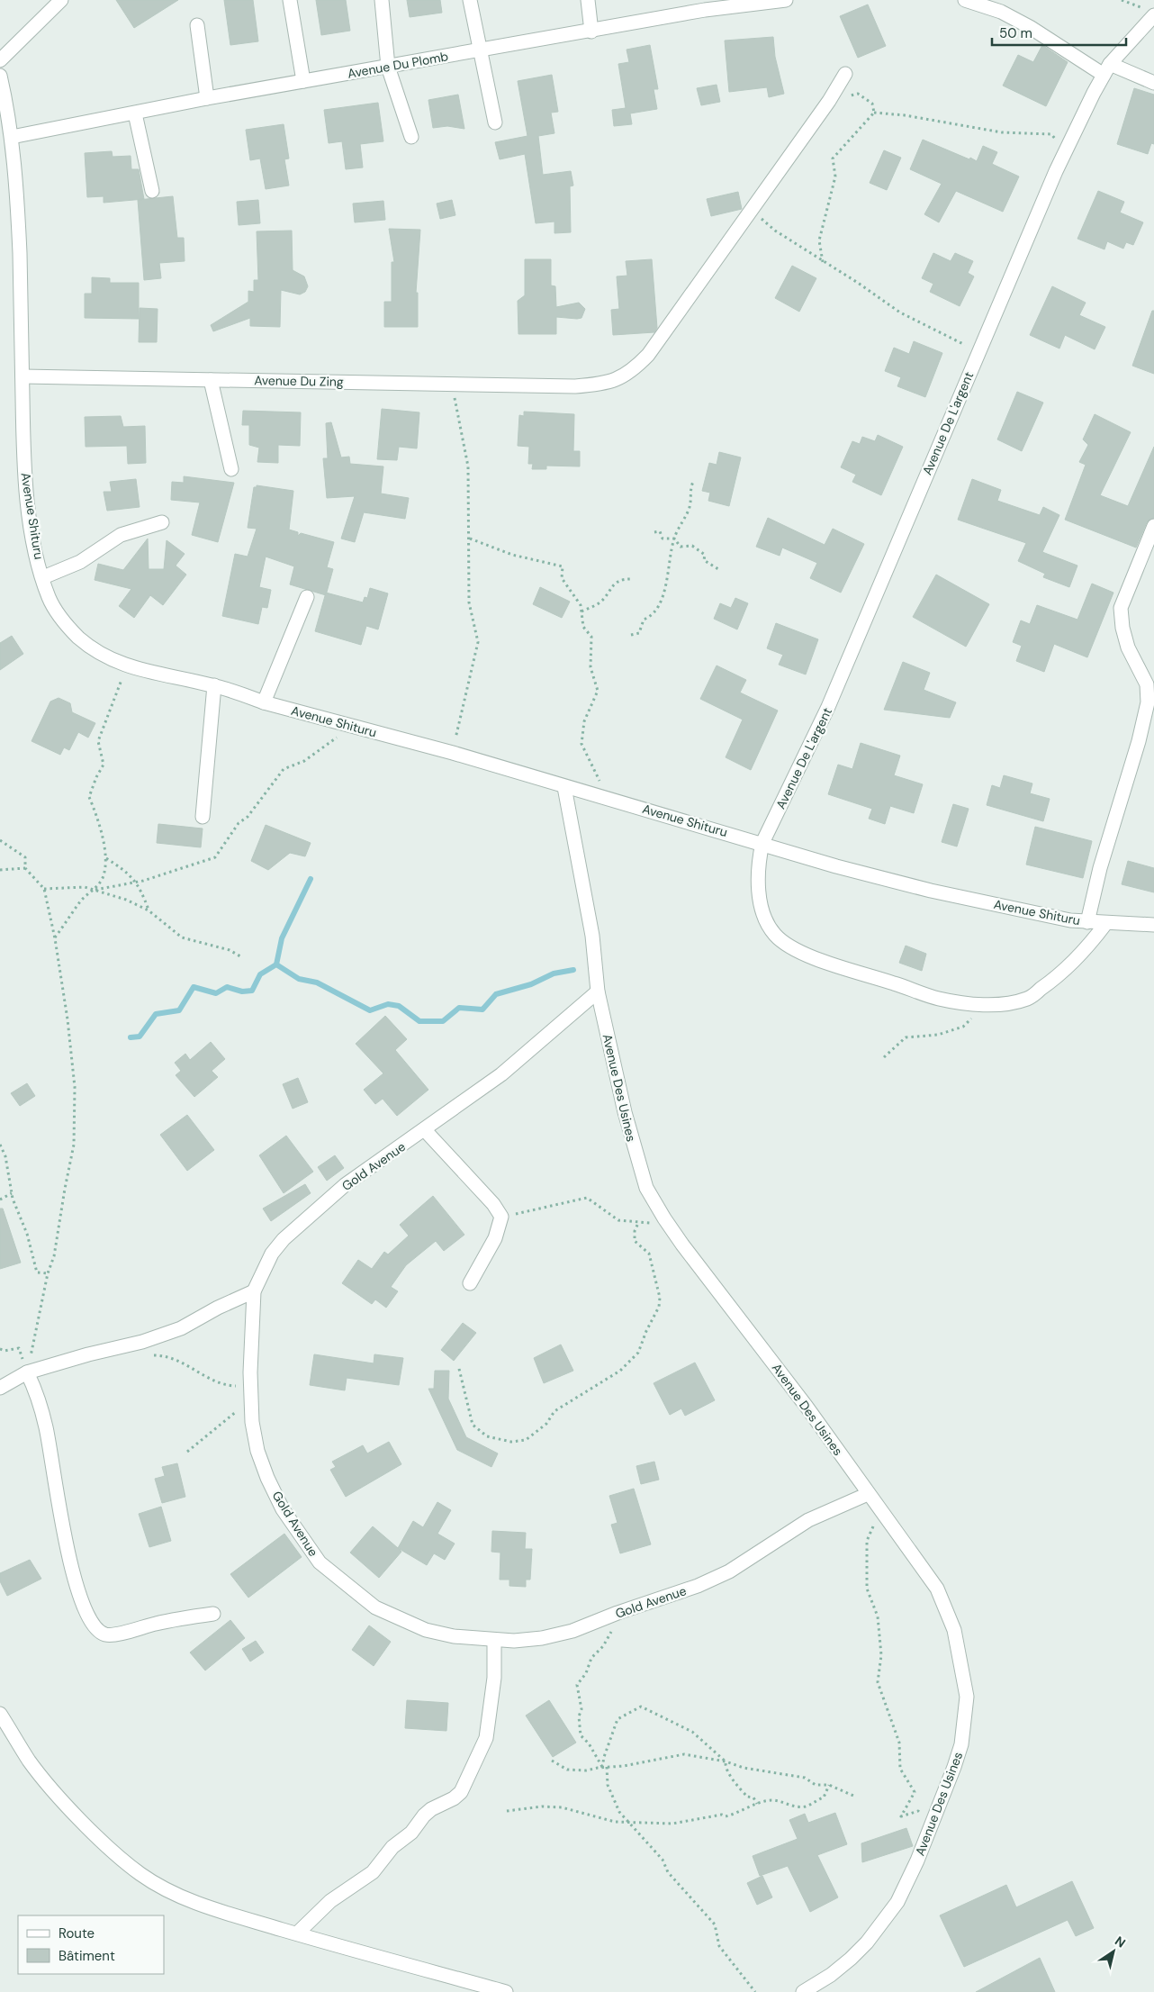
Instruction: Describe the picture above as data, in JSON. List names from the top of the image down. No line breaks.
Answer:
{"streets":{"street":["Avenue Du Plomb","Avenue Du Zing","Avenue De L'argent","Avenue Shituru","Avenue Des Usines","Gold Avenue"]},"crossings":[["Avenue Du Plomb","Avenue Shituru"],["Avenue Du Zing","Avenue Shituru"],["Avenue De L'argent","Avenue Shituru"],["Avenue Shituru","Avenue Des Usines"],["Avenue Des Usines","Gold Avenue"]],"legend":["Route","Bâtiment"],"scale_bar":"50 m","north":"top right"}
